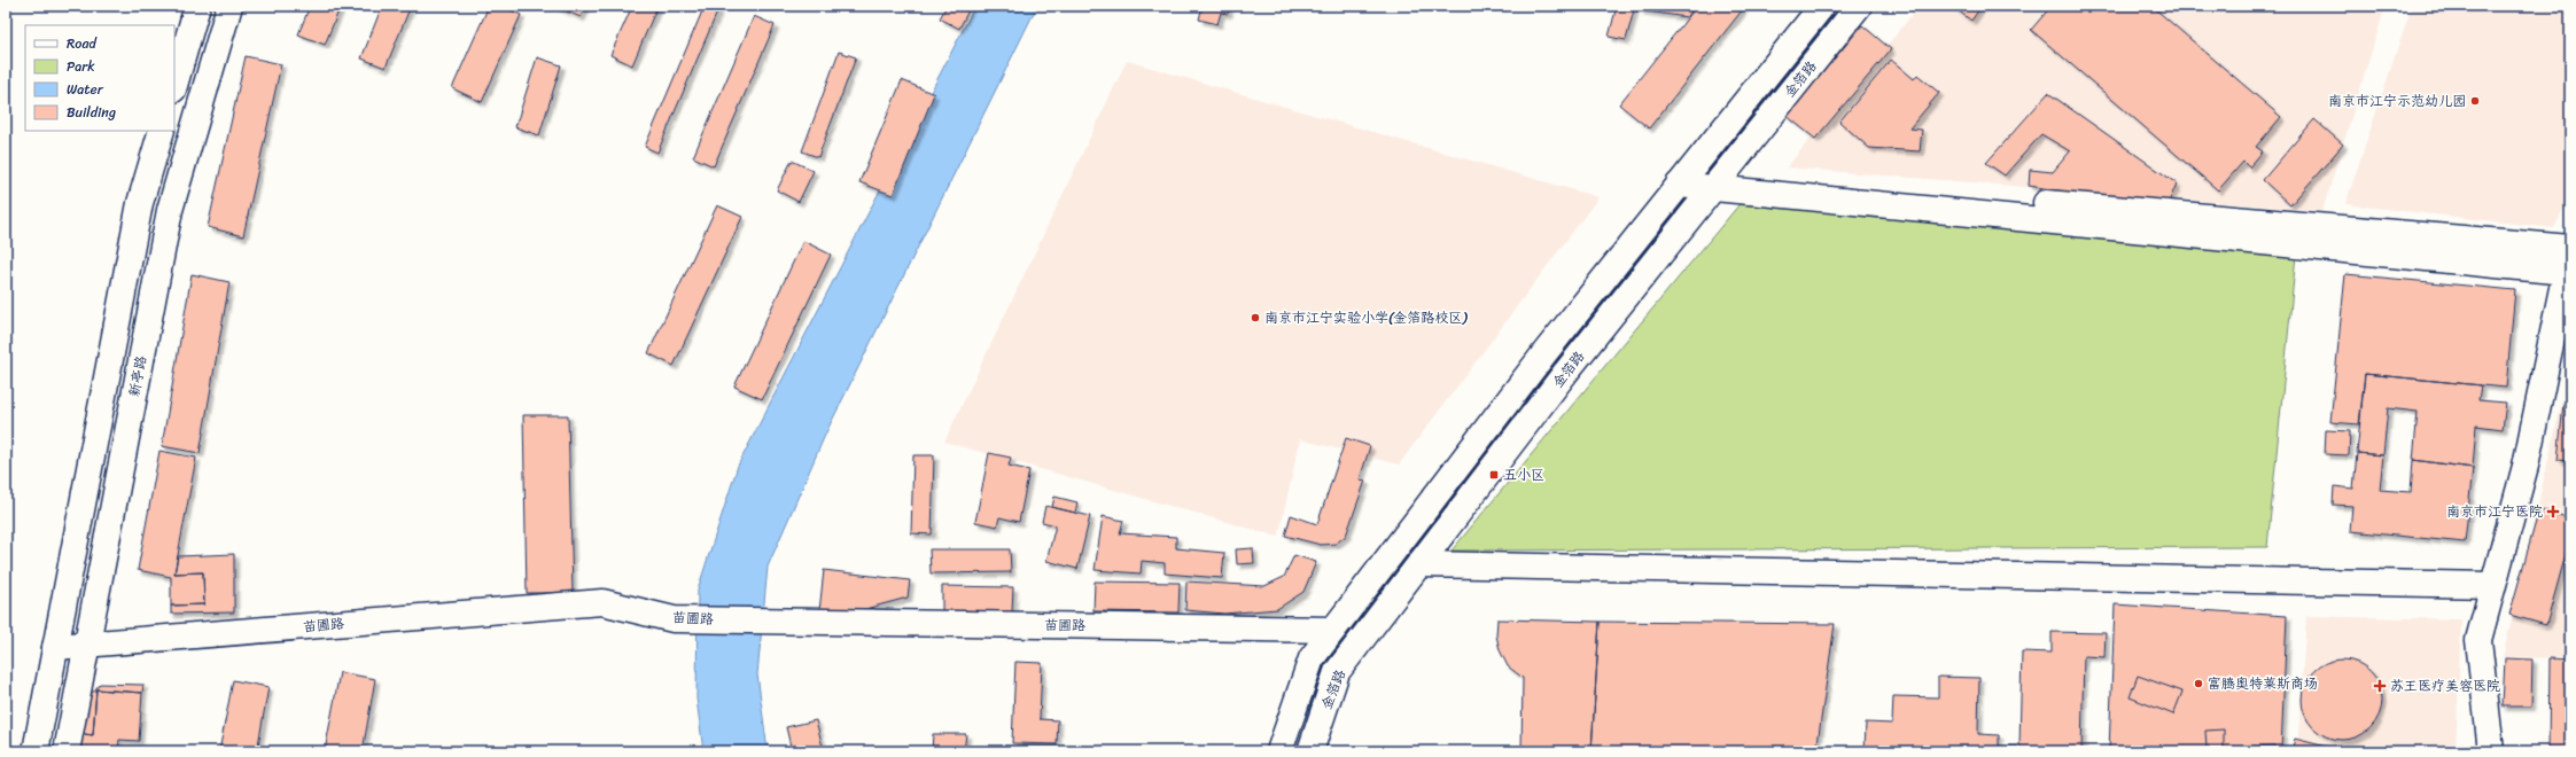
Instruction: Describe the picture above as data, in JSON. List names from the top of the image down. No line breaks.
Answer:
{"streets":{"street":["金箔路","新亭路","苗圃路"]},"crossings":[["金箔路","苗圃路"],["新亭路","苗圃路"]],"places":{"other":["南京市江宁示范幼儿园","南京市江宁实验小学(金箔路校区)","富腾奥特莱斯商场"],"transit":["五小区"],"health":["南京市江宁医院","苏王医疗美容医院"]},"legend":["Road","Park","Water","Building"]}
